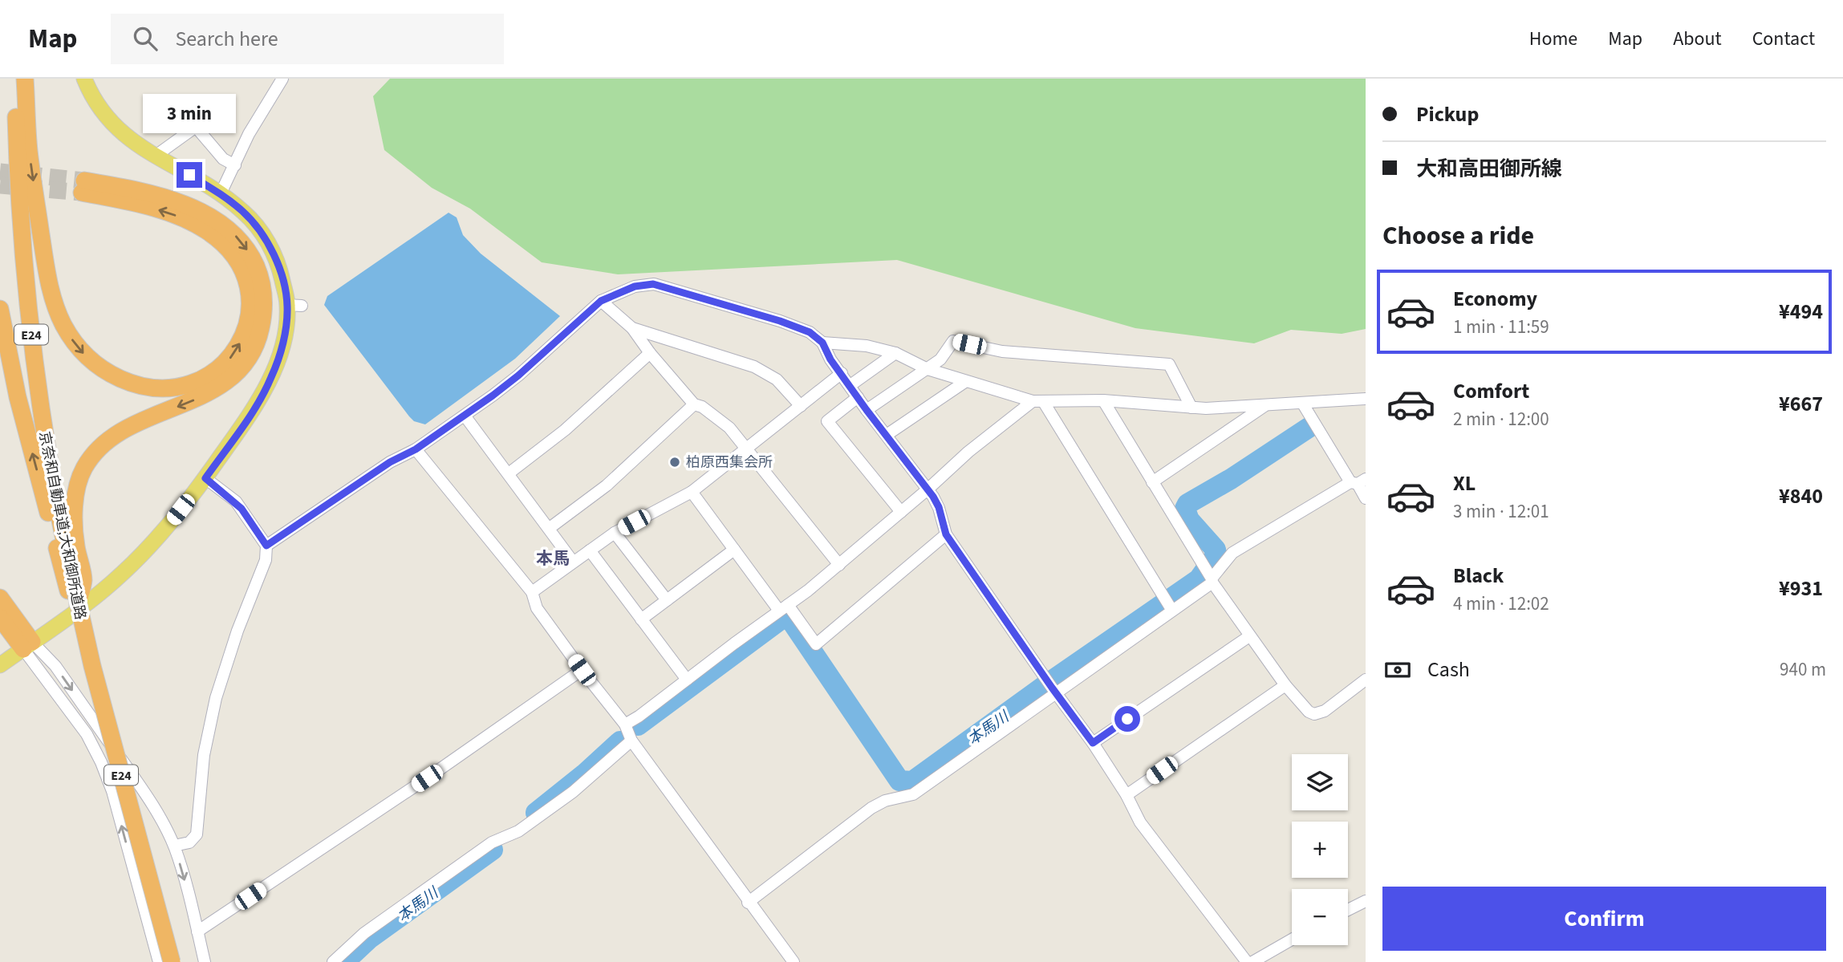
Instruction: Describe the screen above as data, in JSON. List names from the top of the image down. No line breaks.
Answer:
{"streets":{"highway":["E24","京奈和自動車道;大和御所道路"]},"districts":["本馬"],"water":["本馬川"],"places":["柏原西集会所"],"page":{"header":"Map","search":"Search here","nav":["Home","Map","About","Contact"],"banner":["Pickup","大和高田御所線"],"bubble":"3 min","heading":"Choose a ride","list":[{"name":"Economy","note":"1 min · 11:59","value":"¥494"},{"name":"Comfort","note":"2 min · 12:00","value":"¥667"},{"name":"XL","note":"3 min · 12:01","value":"¥840"},{"name":"Black","note":"4 min · 12:02","value":"¥931"}],"pay":["Cash","940 m"],"map_buttons":["+","−"],"buttons":"Confirm"}}
